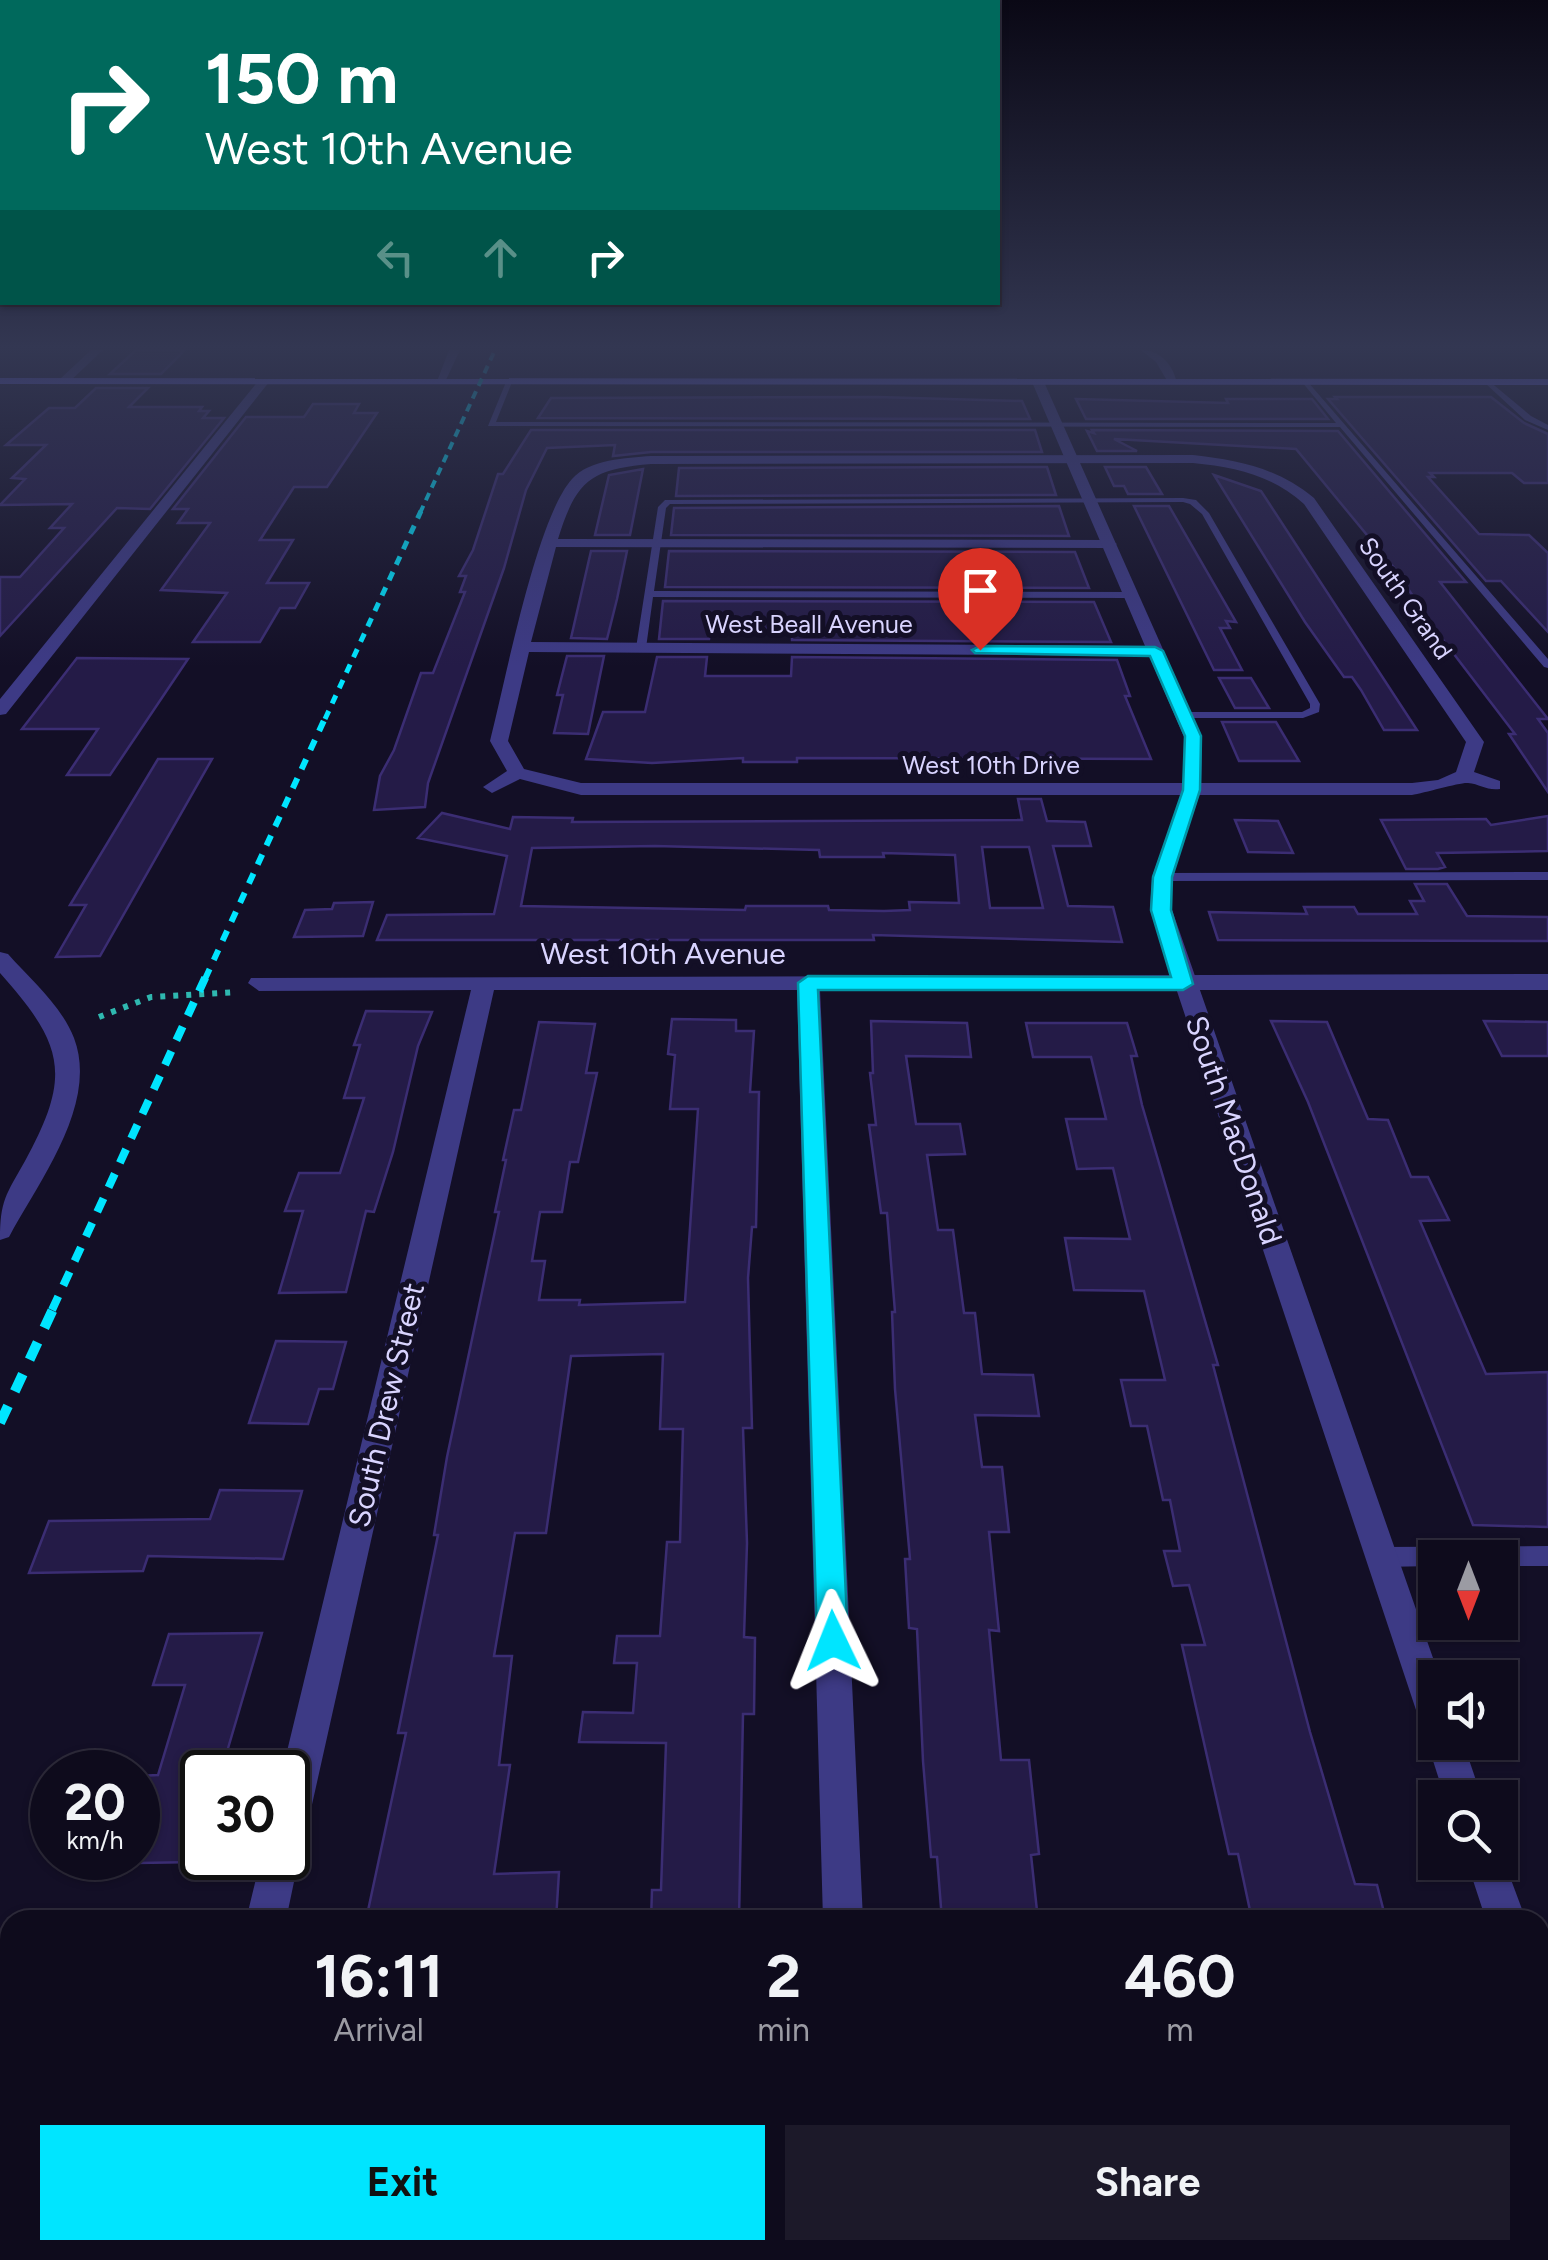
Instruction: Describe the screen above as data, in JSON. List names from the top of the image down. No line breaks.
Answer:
{"streets":{"street":["South Grand","West Beall Avenue","West 10th Drive","West 10th Avenue","South MacDonald","South Drew Street"]},"crossings":[["South Grand","West 10th Drive"],["South Grand","South MacDonald"],["West Beall Avenue","South MacDonald"],["West 10th Drive","South MacDonald"],["West 10th Avenue","South MacDonald"],["West 10th Avenue","South Drew Street"]],"north":"bottom","page":{"turn":["150 m","West 10th Avenue"],"speed":"20 km/h","limit":"30","eta":["16:11","Arrival","2","min","460","m"],"buttons":["Exit","Share"]}}
